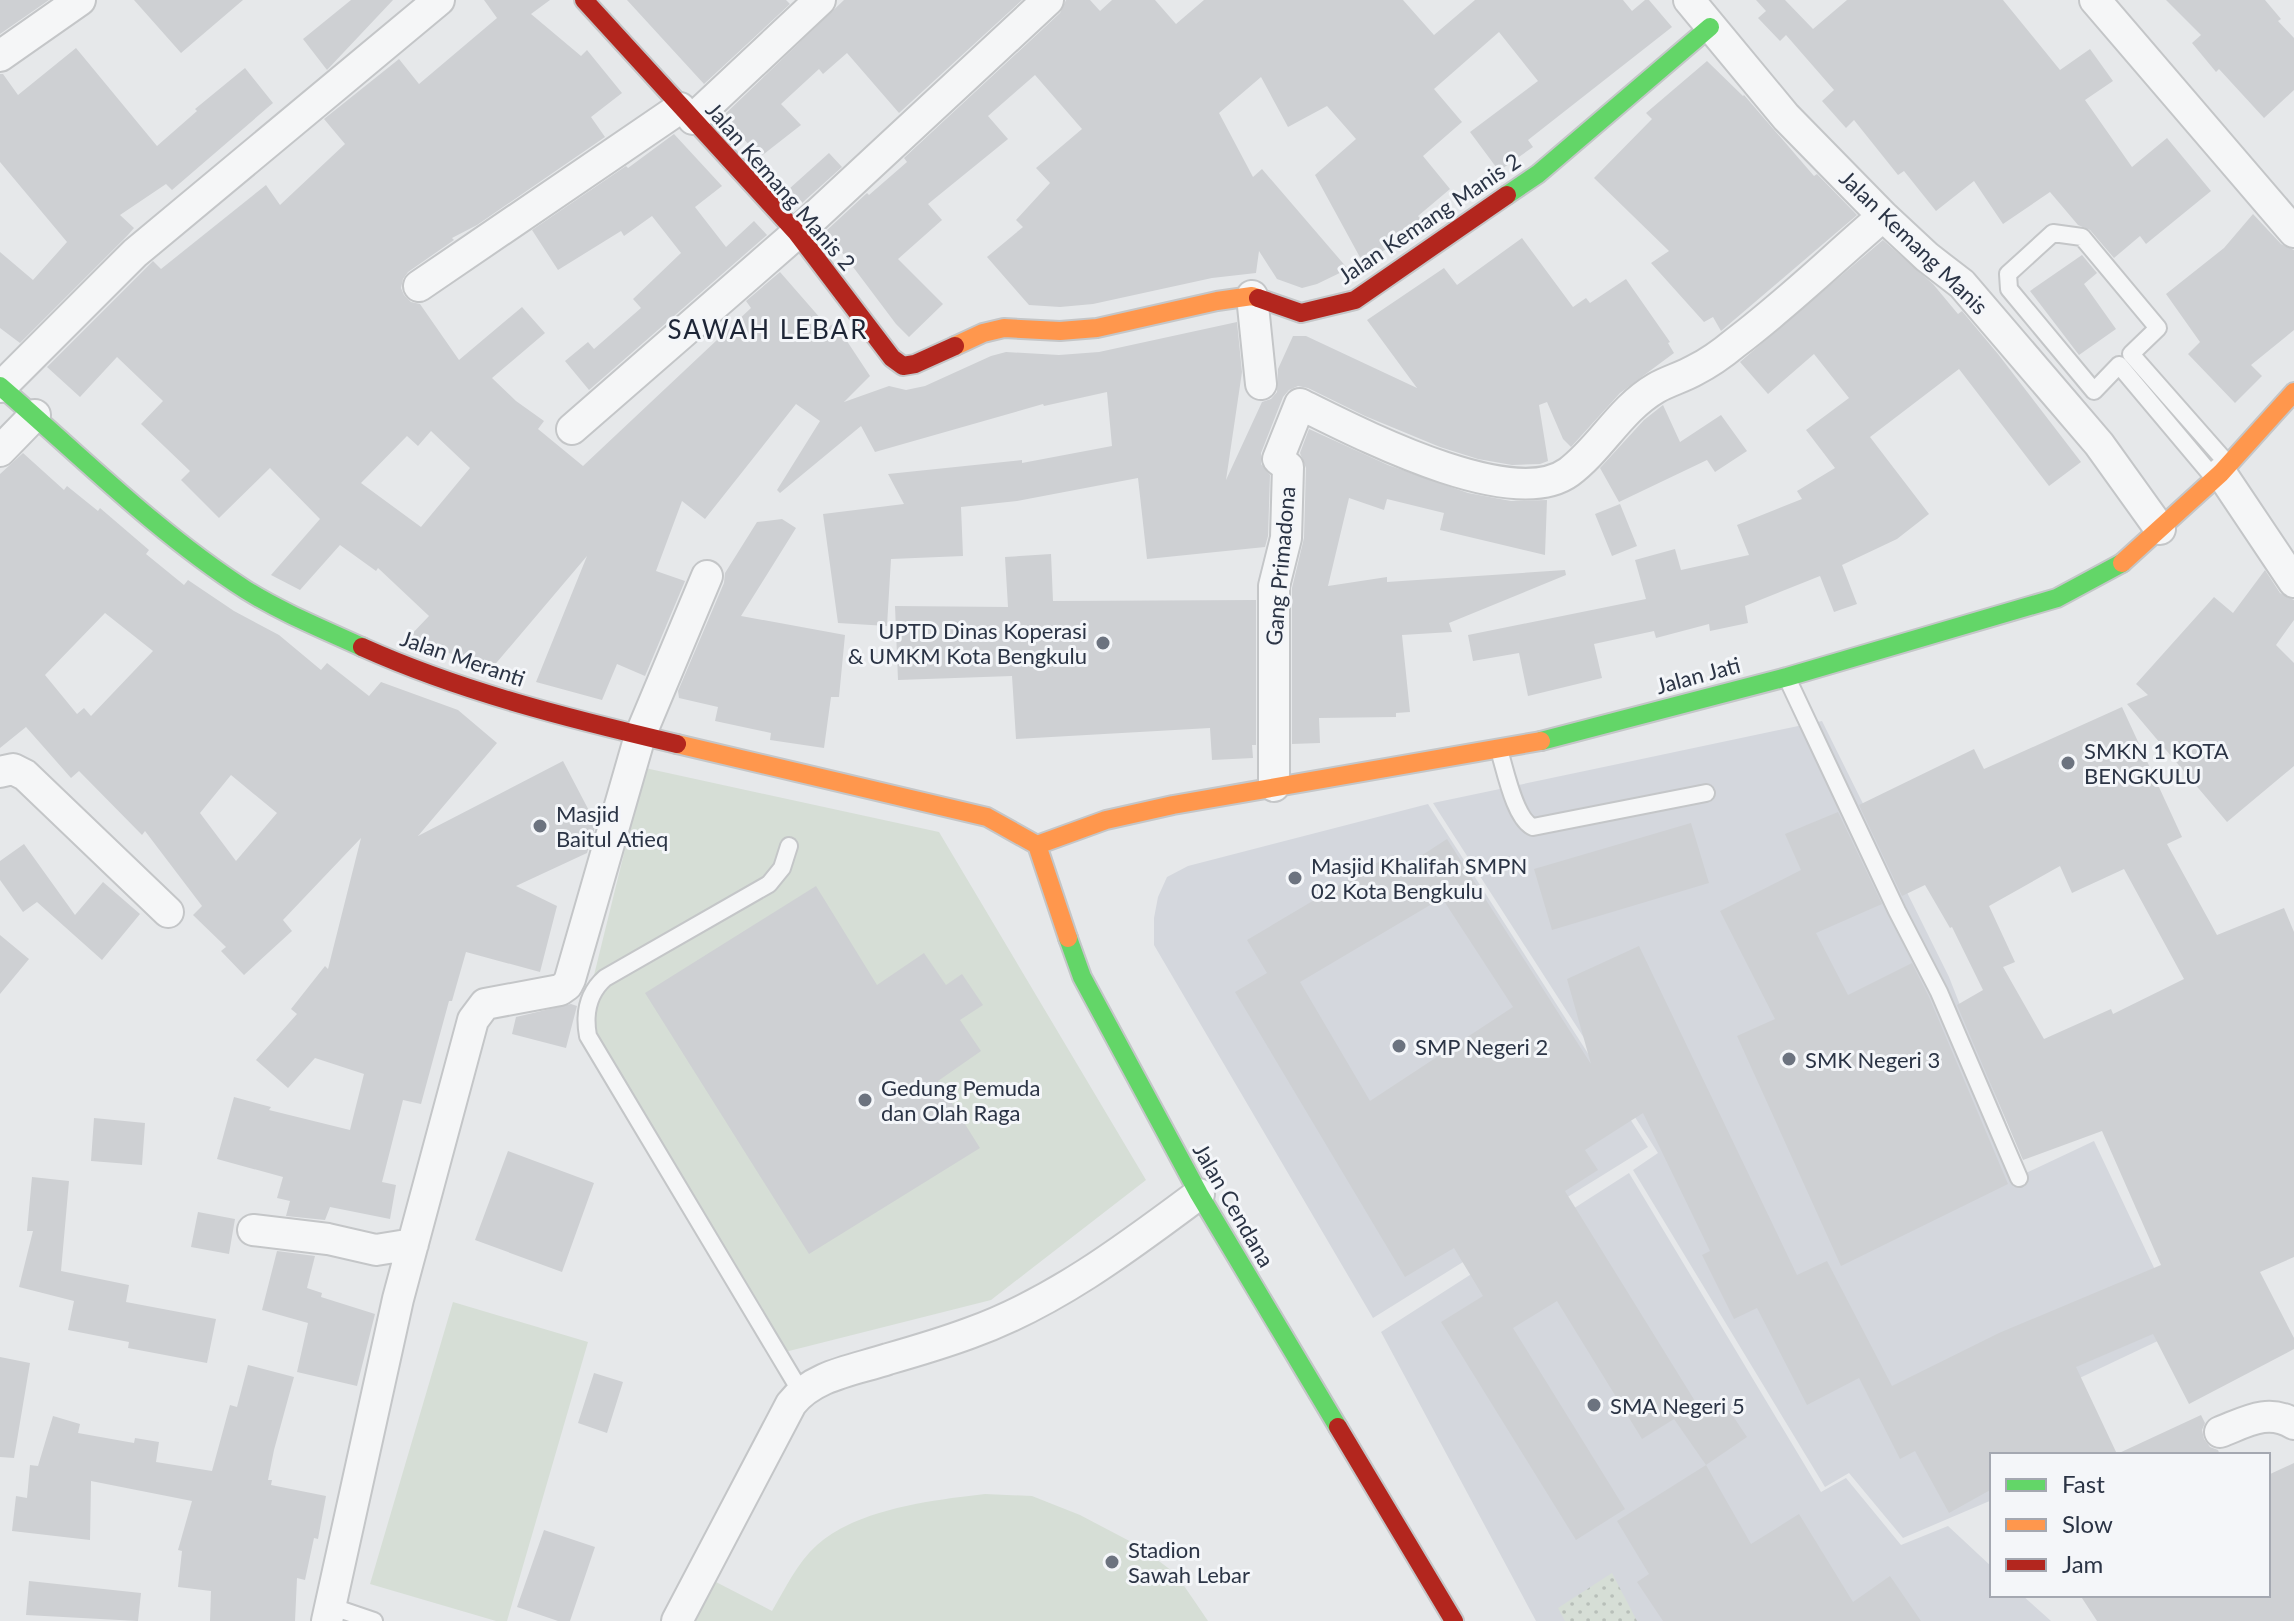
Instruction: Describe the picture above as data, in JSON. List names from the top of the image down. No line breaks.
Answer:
{"streets":{"street":["Jalan Kemang Manis 2","Jalan Kemang Manis","Gang Primadona","Jalan Meranti","Jalan Jati","Jalan Cendana"]},"crossings":[["Jalan Kemang Manis 2","Jalan Kemang Manis"],["Jalan Kemang Manis","Gang Primadona"],["Jalan Kemang Manis","Jalan Jati"],["Gang Primadona","Jalan Jati"],["Jalan Meranti","Jalan Jati"],["Jalan Meranti","Jalan Cendana"],["Jalan Jati","Jalan Cendana"]],"districts":["SAWAH LEBAR"],"places":["UPTD Dinas Koperasi & UMKM Kota Bengkulu","SMKN 1 KOTA BENGKULU","Masjid Baitul Atieq","Masjid Khalifah SMPN 02 Kota Bengkulu","SMP Negeri 2","SMK Negeri 3","Gedung Pemuda dan Olah Raga","SMA Negeri 5","Stadion Sawah Lebar"],"legend":["Fast","Slow","Jam"]}
